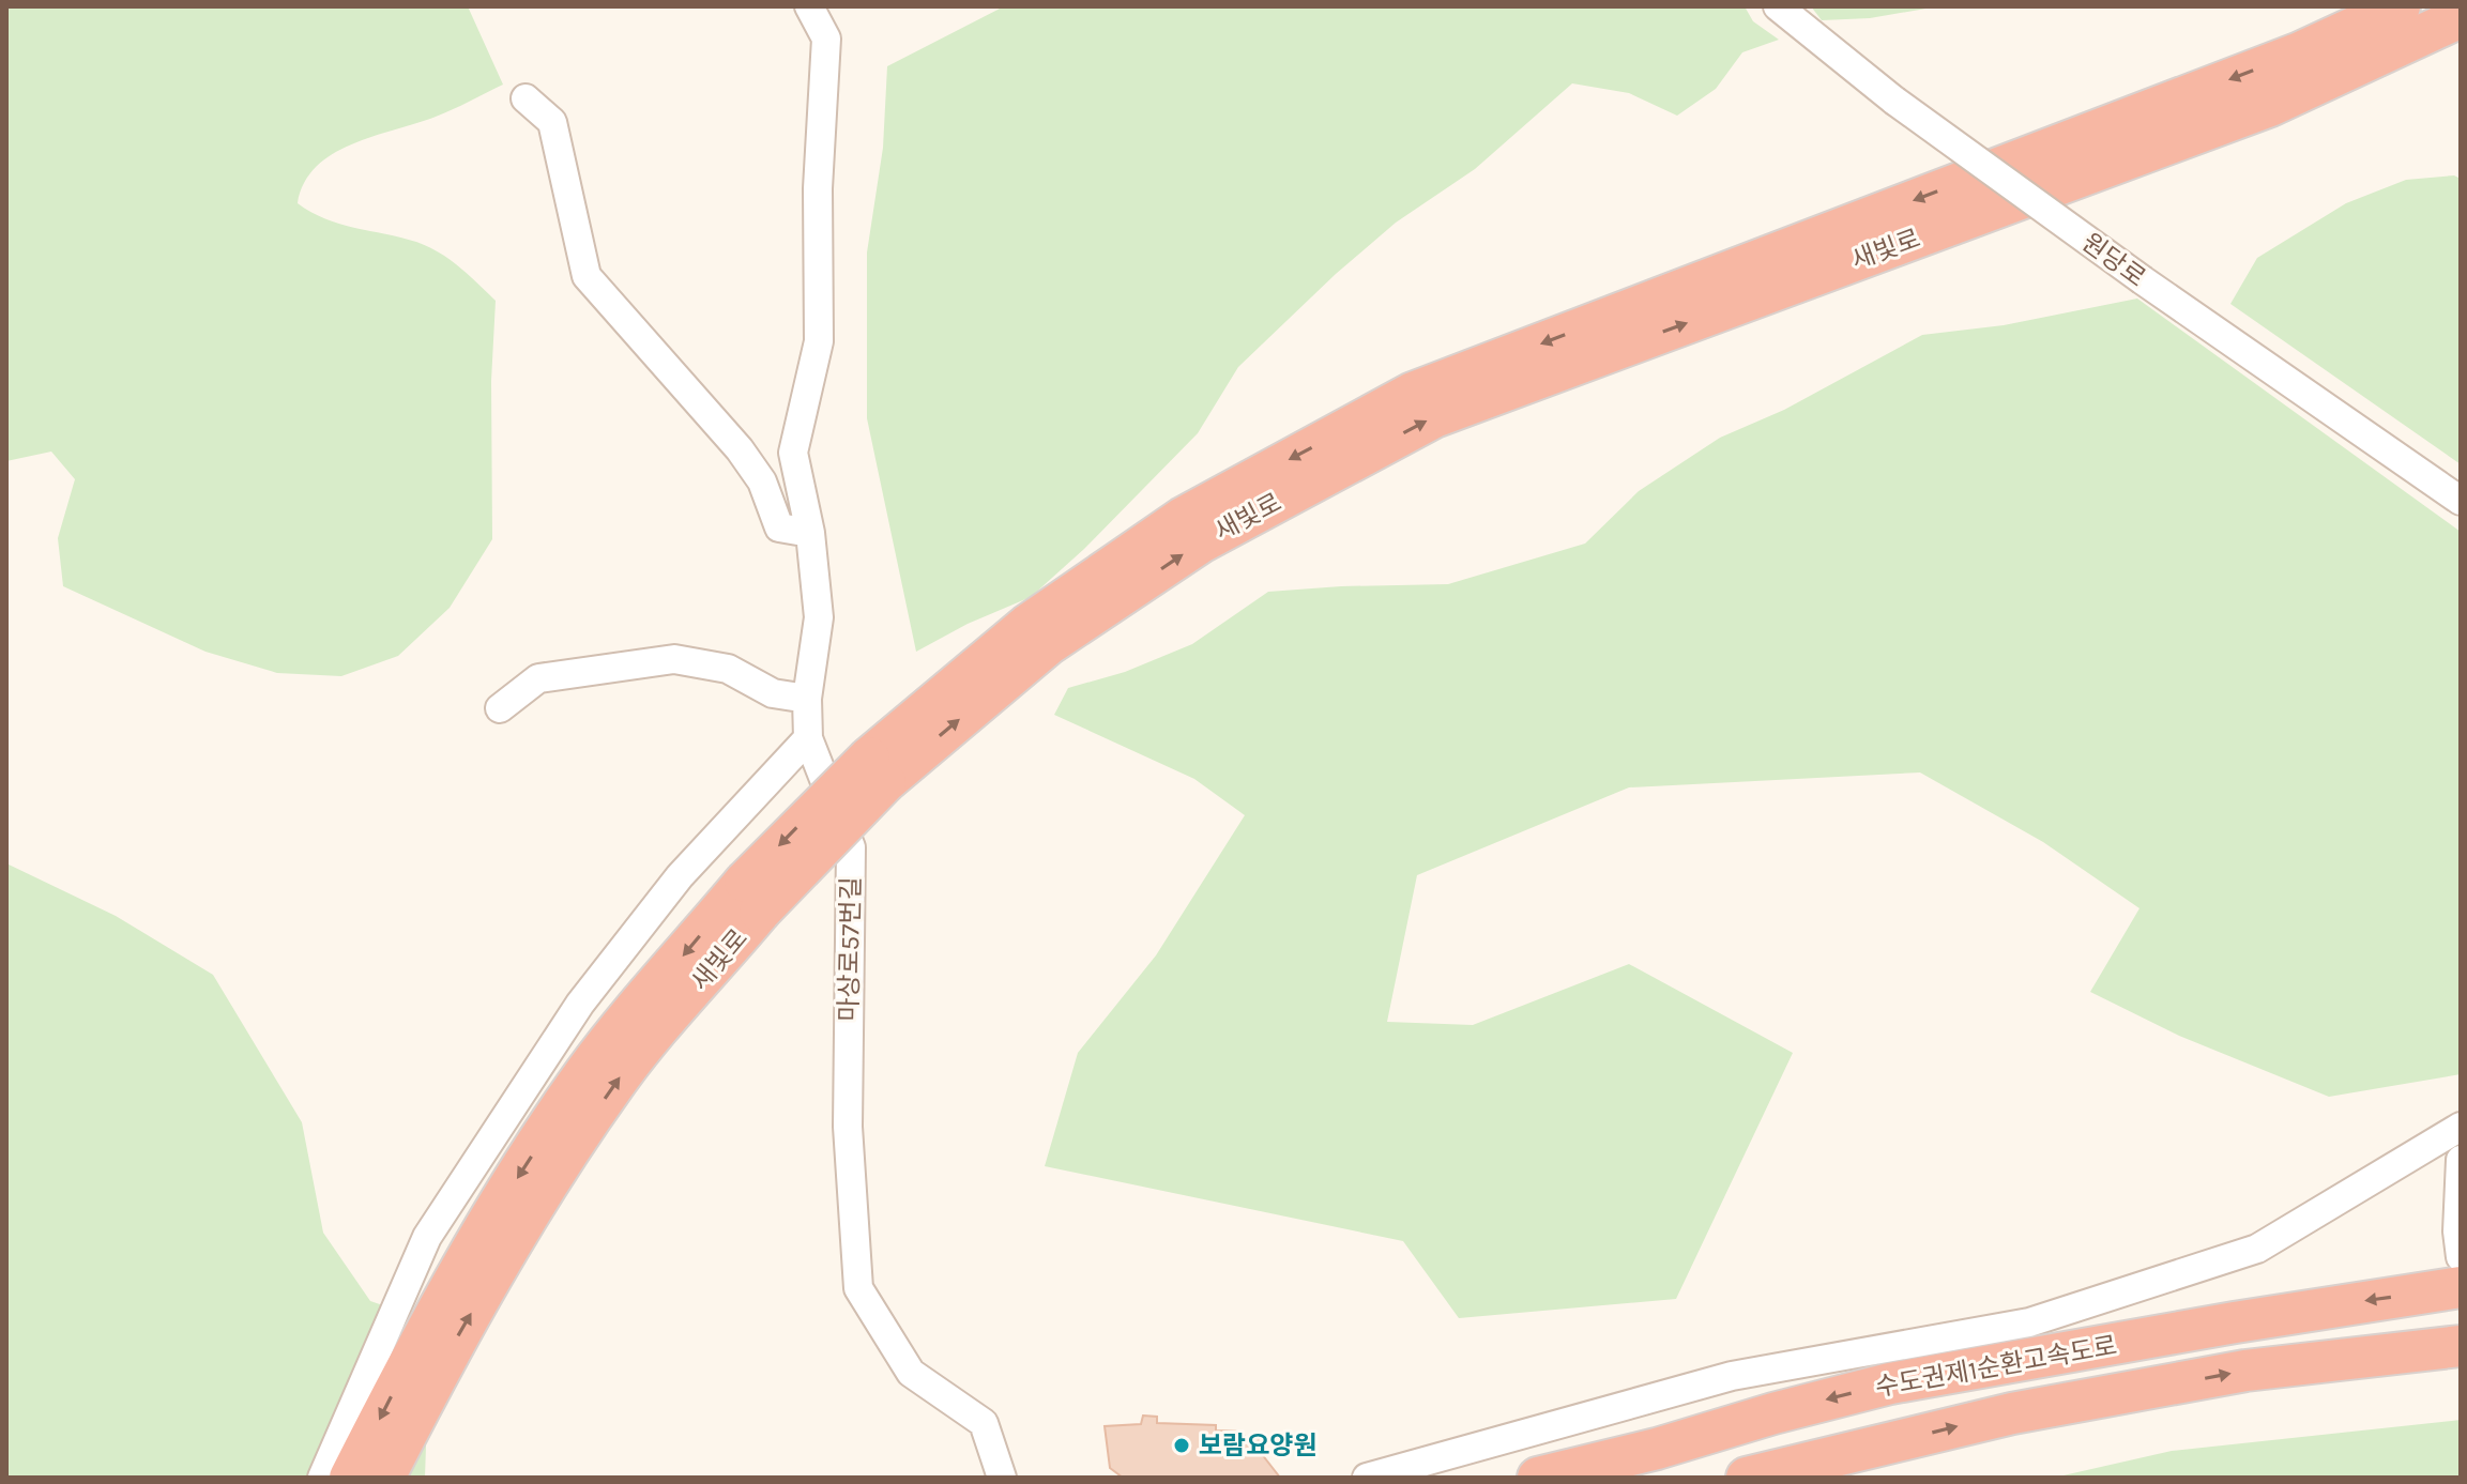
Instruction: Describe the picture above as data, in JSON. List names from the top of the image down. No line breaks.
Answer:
{"streets":{"highway":["새빛로","수도권제1순환고속도로"],"street":["원당로","마상로57번길"]},"places":["보람요양원"]}
